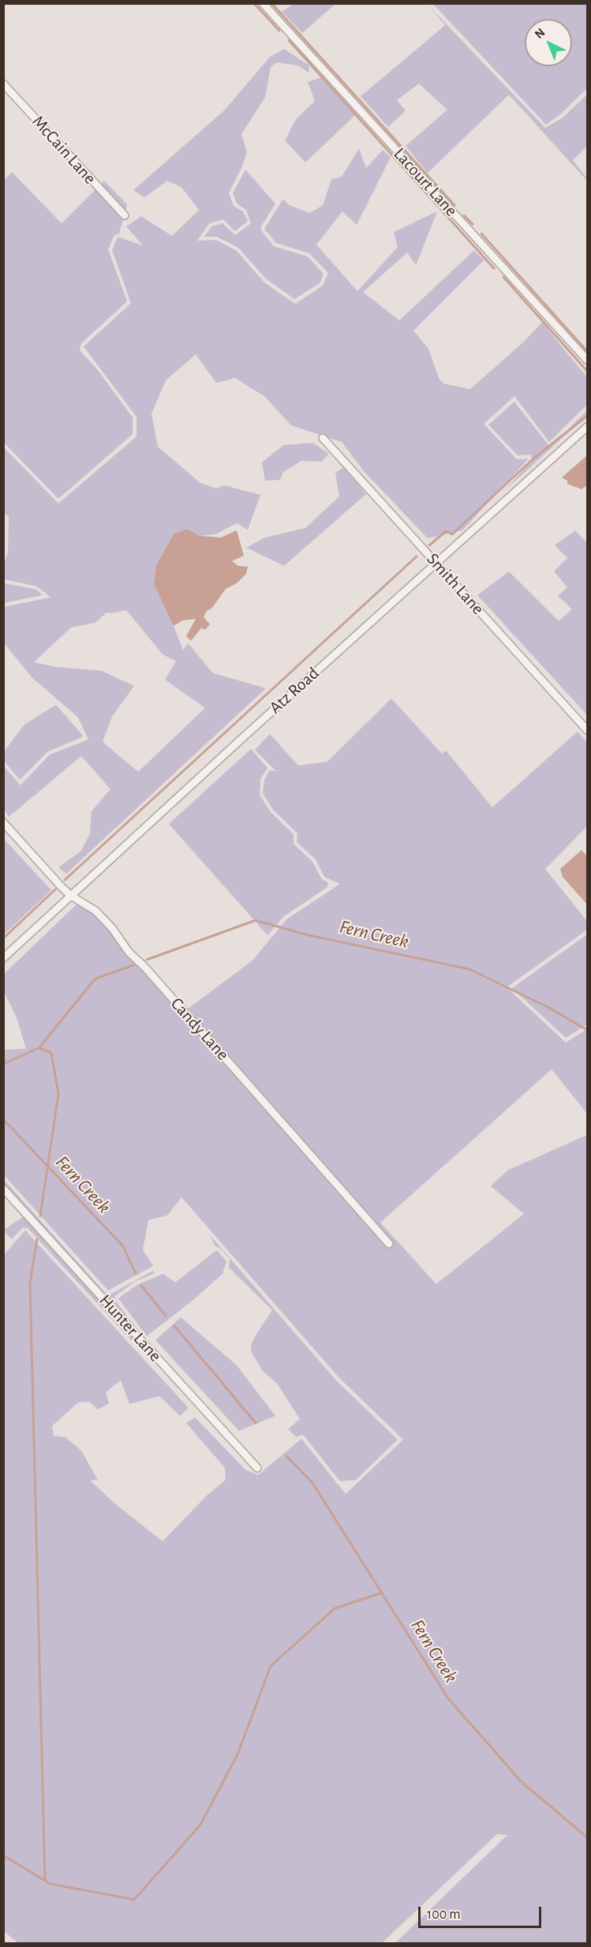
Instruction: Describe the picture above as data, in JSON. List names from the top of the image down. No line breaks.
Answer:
{"streets":{"street":["McCain Lane","Lacourt Lane","Smith Lane","Atz Road","Candy Lane","Hunter Lane"]},"crossings":[["Smith Lane","Atz Road"],["Atz Road","Candy Lane"]],"water":["Fern Creek"],"scale_bar":"100 m","north":"top left"}
